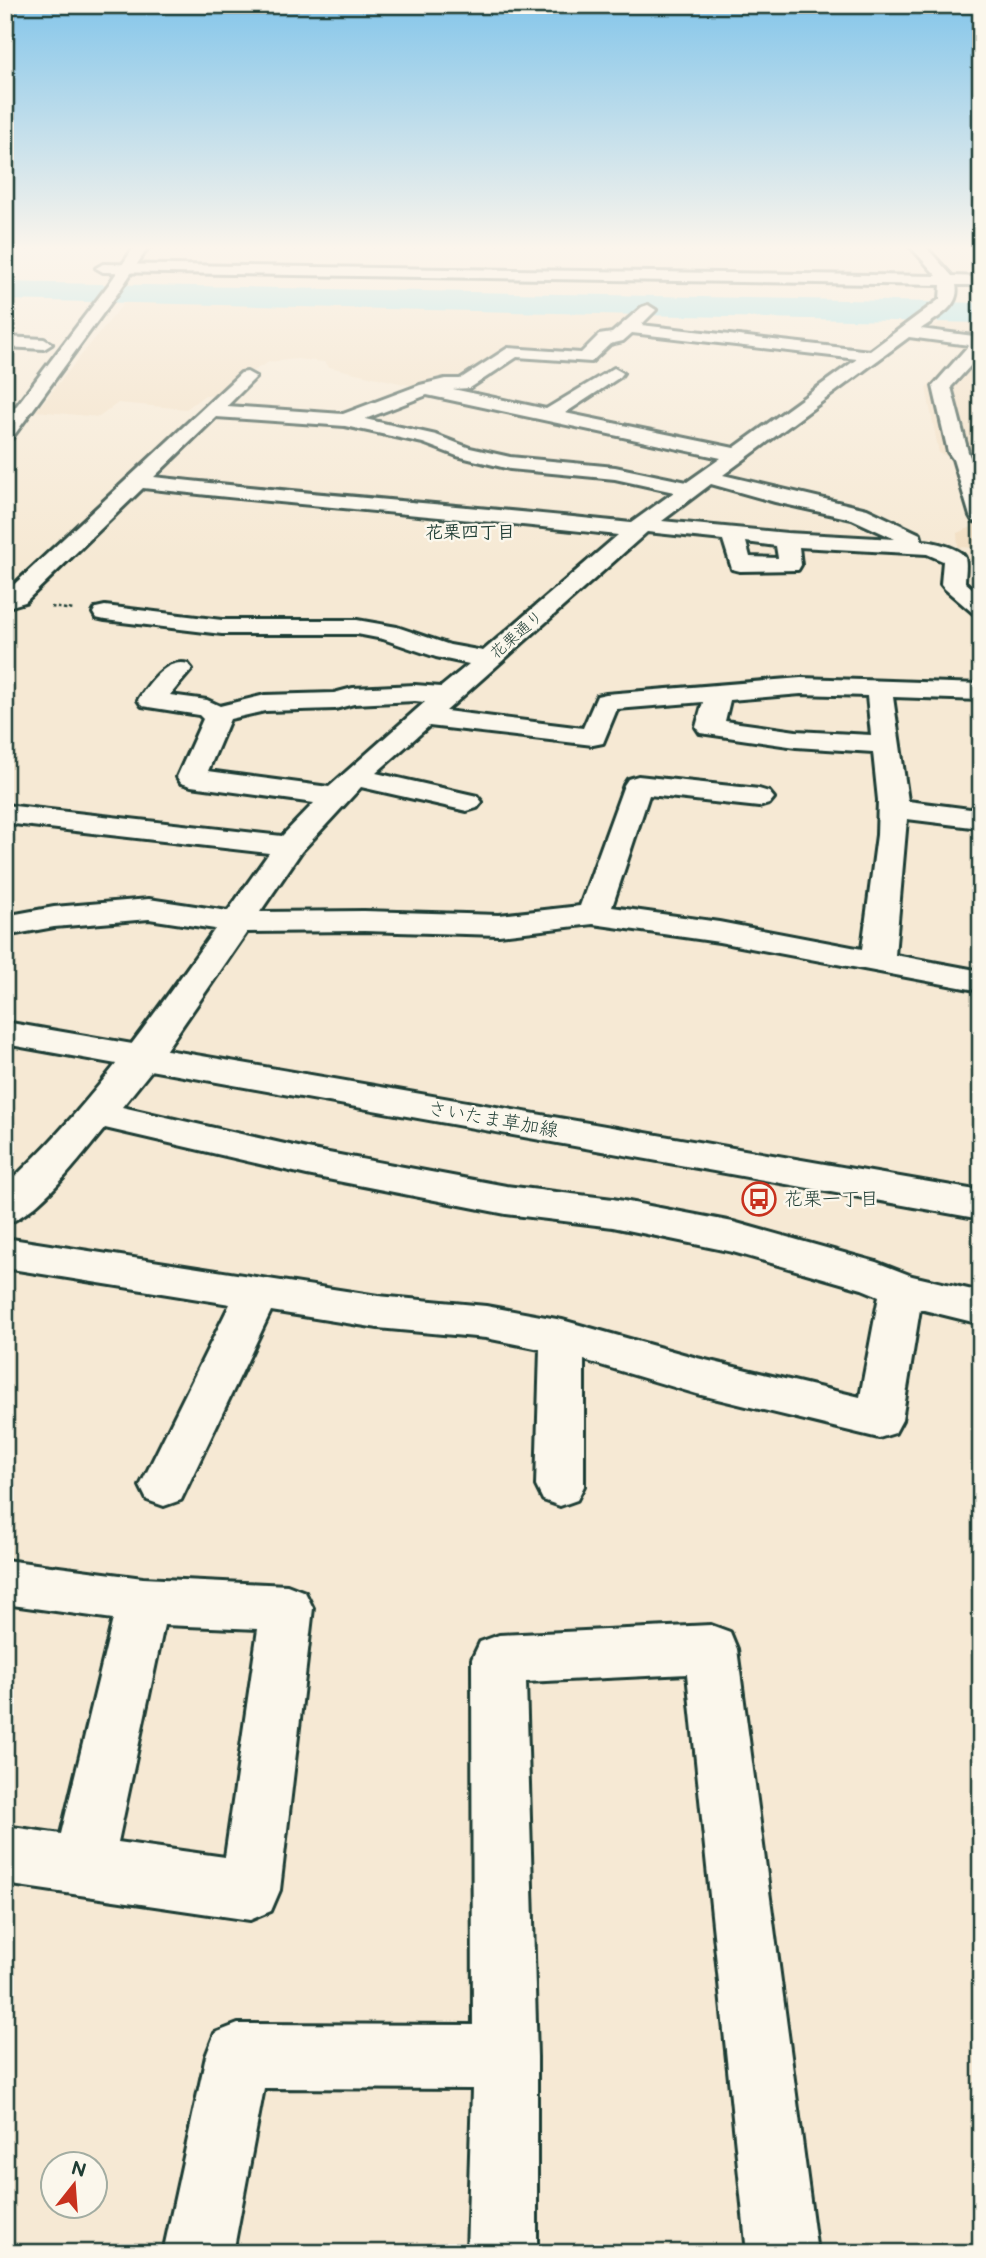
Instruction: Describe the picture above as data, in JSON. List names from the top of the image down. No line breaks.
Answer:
{"streets":{"main road":["花栗通り","さいたま草加線"]},"crossings":[["花栗通り","さいたま草加線"]],"districts":["花栗四丁目"],"places":{"bus stop":["花栗一丁目"]},"north":"top"}
